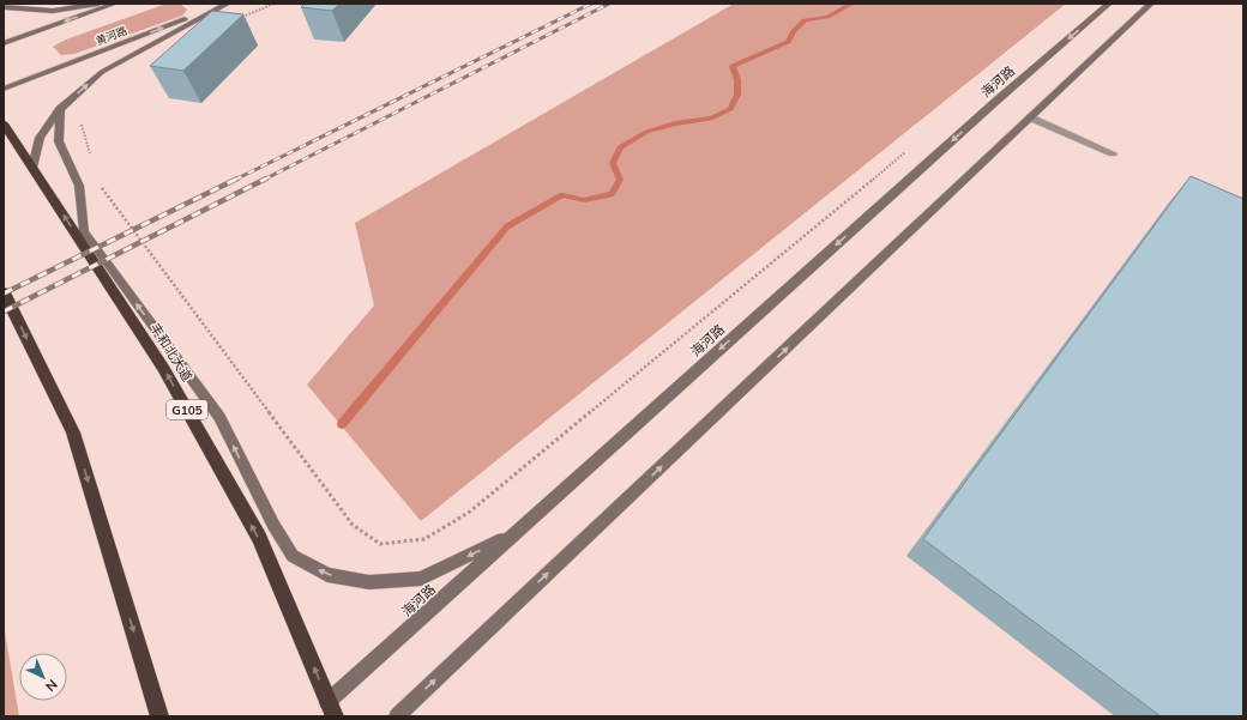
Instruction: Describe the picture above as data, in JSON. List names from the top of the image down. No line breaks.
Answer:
{"streets":{"highway":["丰和北大道","G105"],"street":["黄河路","海河路"]},"crossings":[["海河路","丰和北大道"]],"north":"bottom right"}
